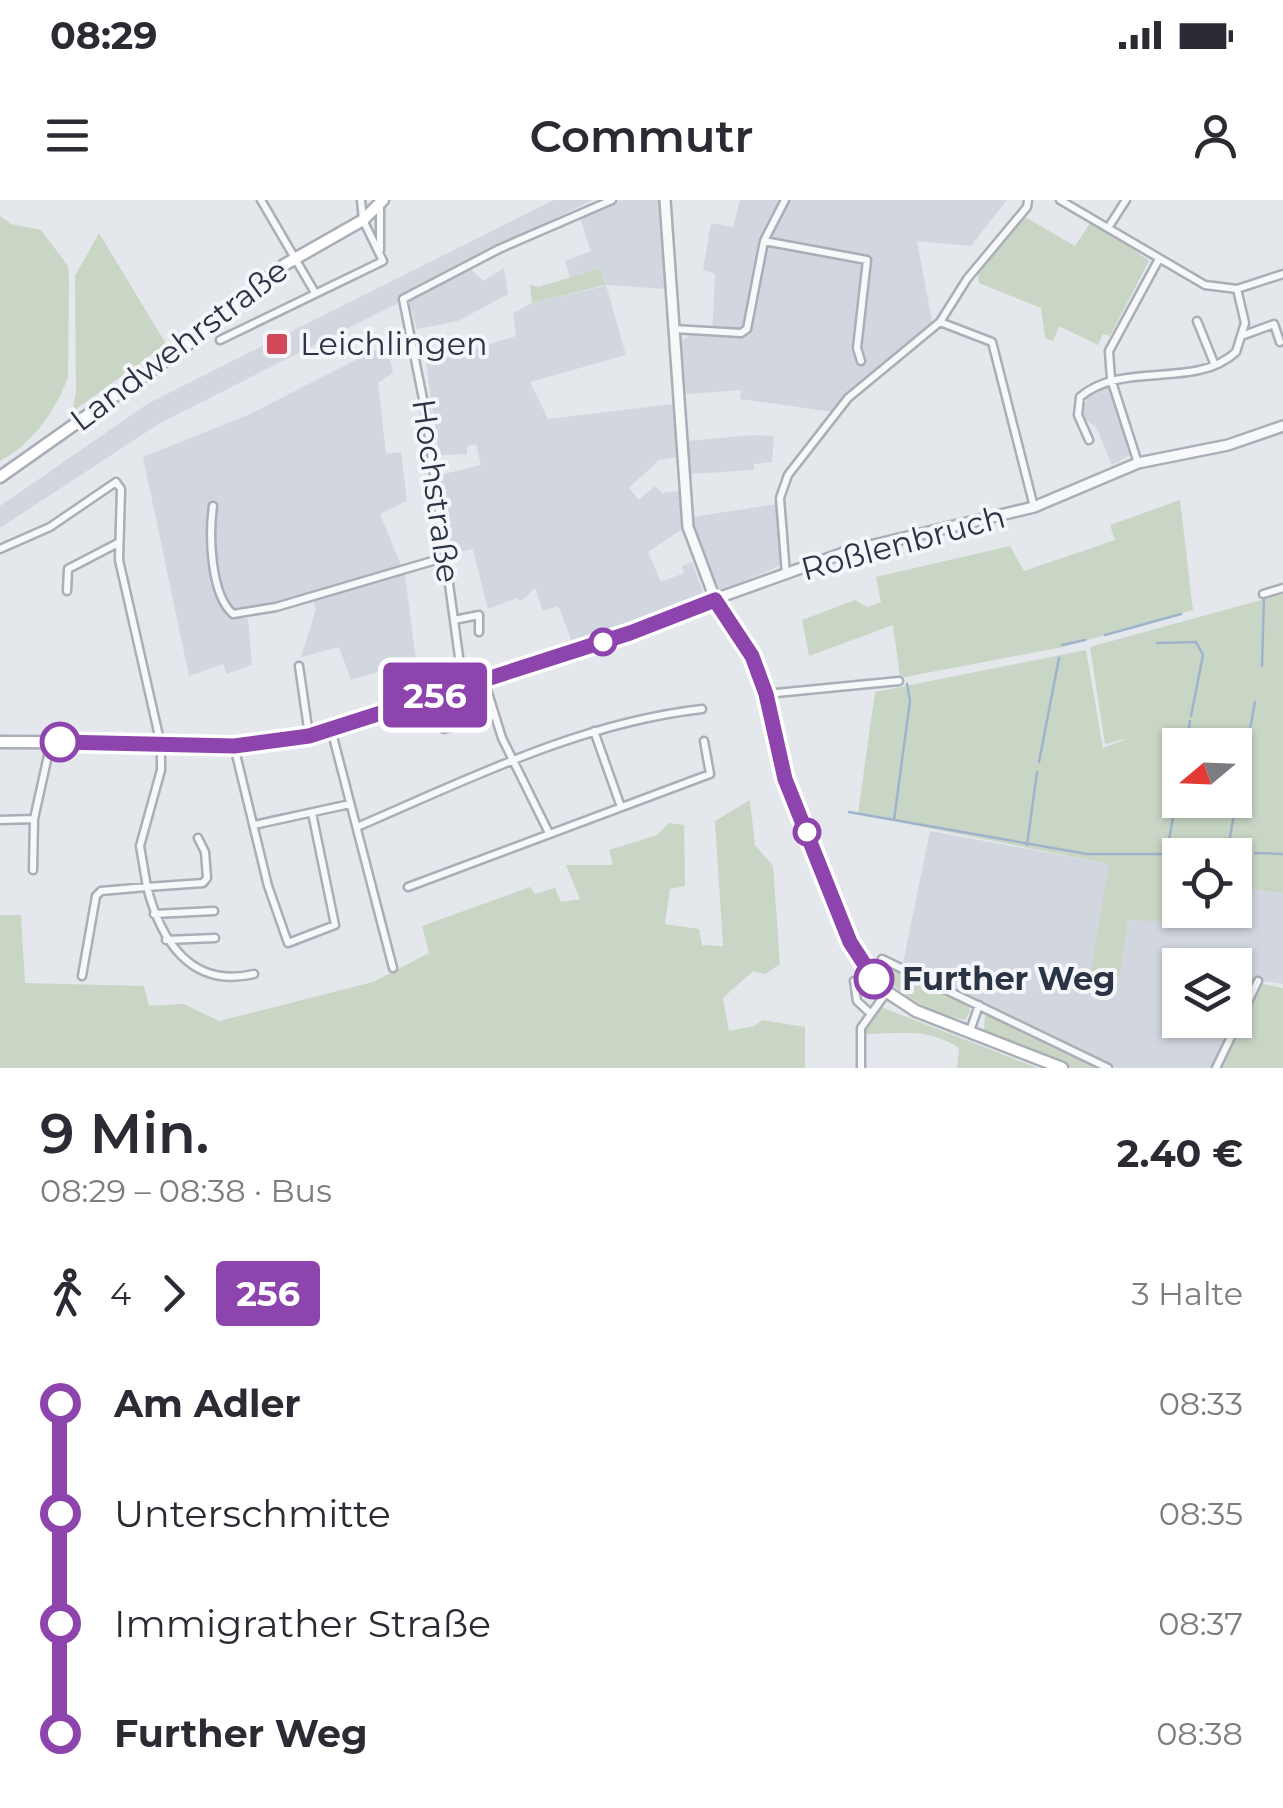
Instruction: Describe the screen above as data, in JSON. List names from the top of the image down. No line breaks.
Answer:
{"streets":{"main road":["Landwehrstraße"],"street":["Hochstraße","Roßlenbruch"]},"places":{"transit":["Leichlingen"],"other":["Further Weg"]},"lines":["bus line 256"],"north":"left","page":{"status":"08:29","header":"Commutr","on_map":"256","heading":["9 Min.","08:29 – 08:38 · Bus","2.40 €"],"legs":["4","256","3 Halte"],"list":[{"name":"Am Adler","value":"08:33"},{"name":"Unterschmitte","value":"08:35"},{"name":"Immigrather Straße","value":"08:37"},{"name":"Further Weg","value":"08:38"}]}}
